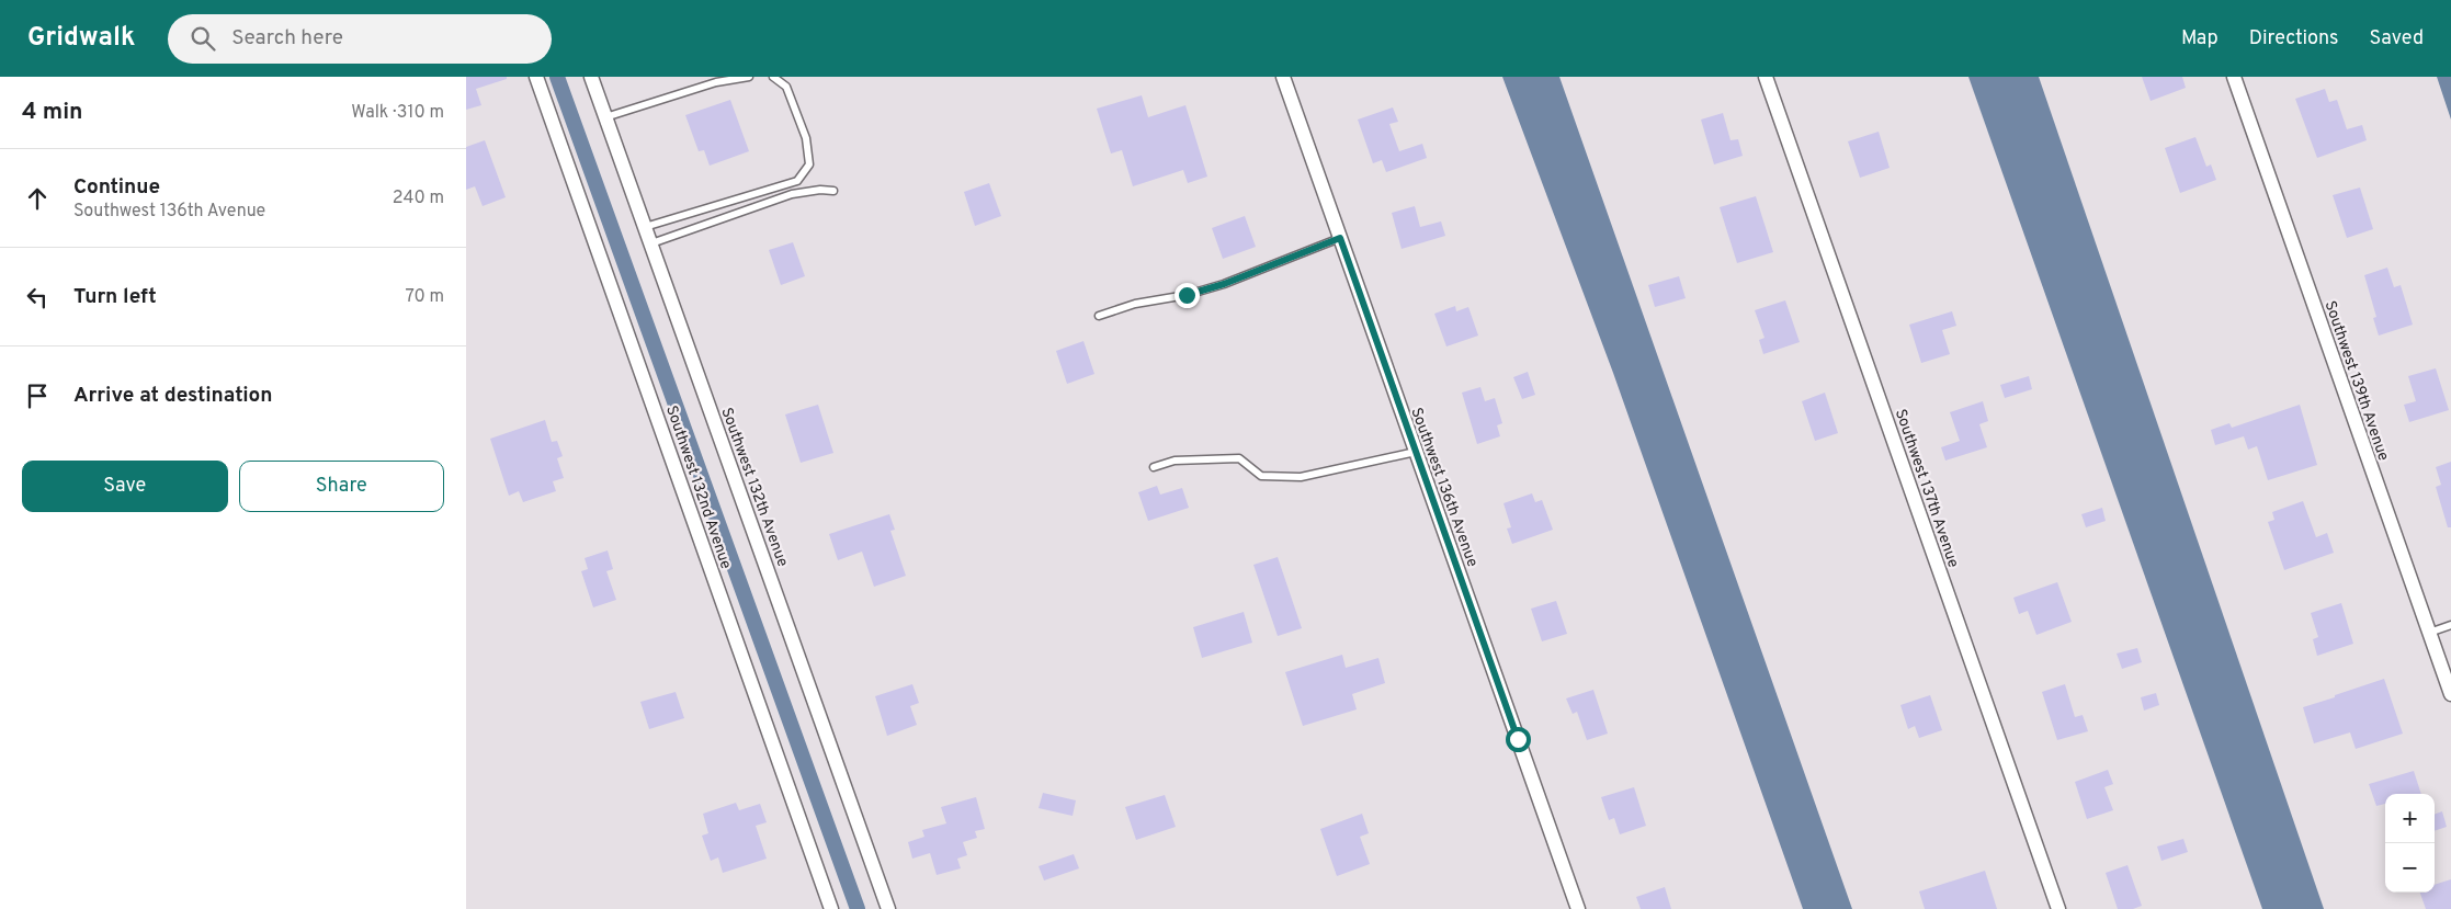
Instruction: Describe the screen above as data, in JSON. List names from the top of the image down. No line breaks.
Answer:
{"streets":{"street":["Southwest 139th Avenue","Southwest 132nd Avenue","Southwest 132th Avenue","Southwest 136th Avenue","Southwest 137th Avenue"]},"page":{"header":"Gridwalk","search":"Search here","nav":["Map","Directions","Saved"],"heading":["4 min","Walk · 310 m"],"list":[["Continue","Southwest 136th Avenue","240 m"],["Turn left","70 m"],"Arrive at destination"],"buttons":["Save","Share"],"map_buttons":["+","−"]}}
